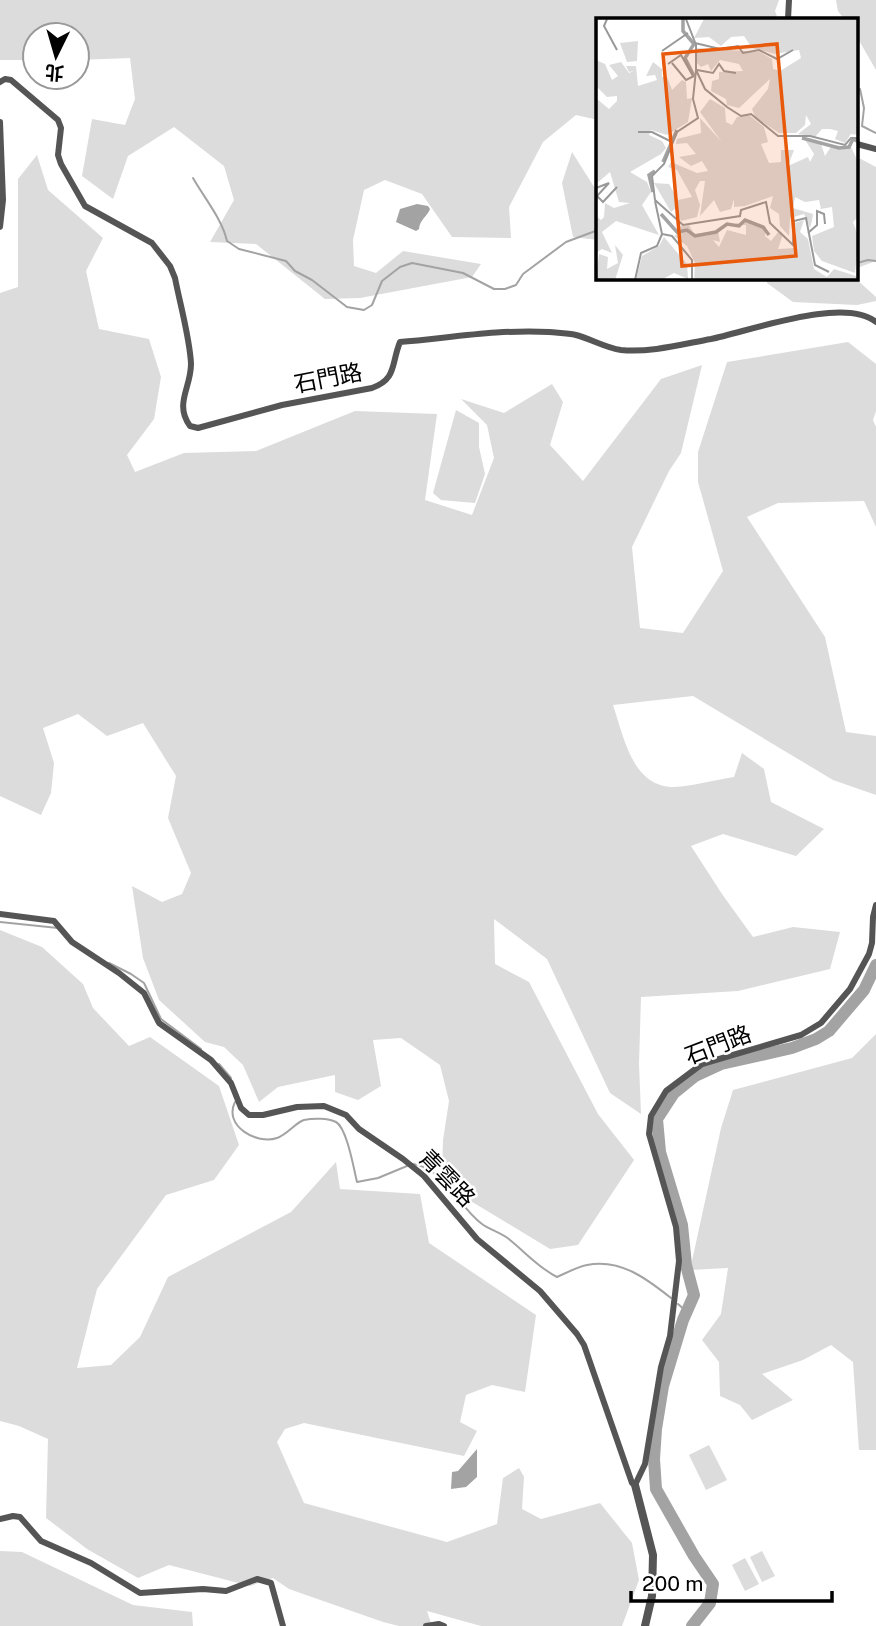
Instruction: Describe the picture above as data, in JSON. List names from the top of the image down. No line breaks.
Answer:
{"streets":{"street":["石門路","青雲路"]},"crossings":[["石門路","青雲路"]],"scale_bar":"200 m","north":"bottom"}
